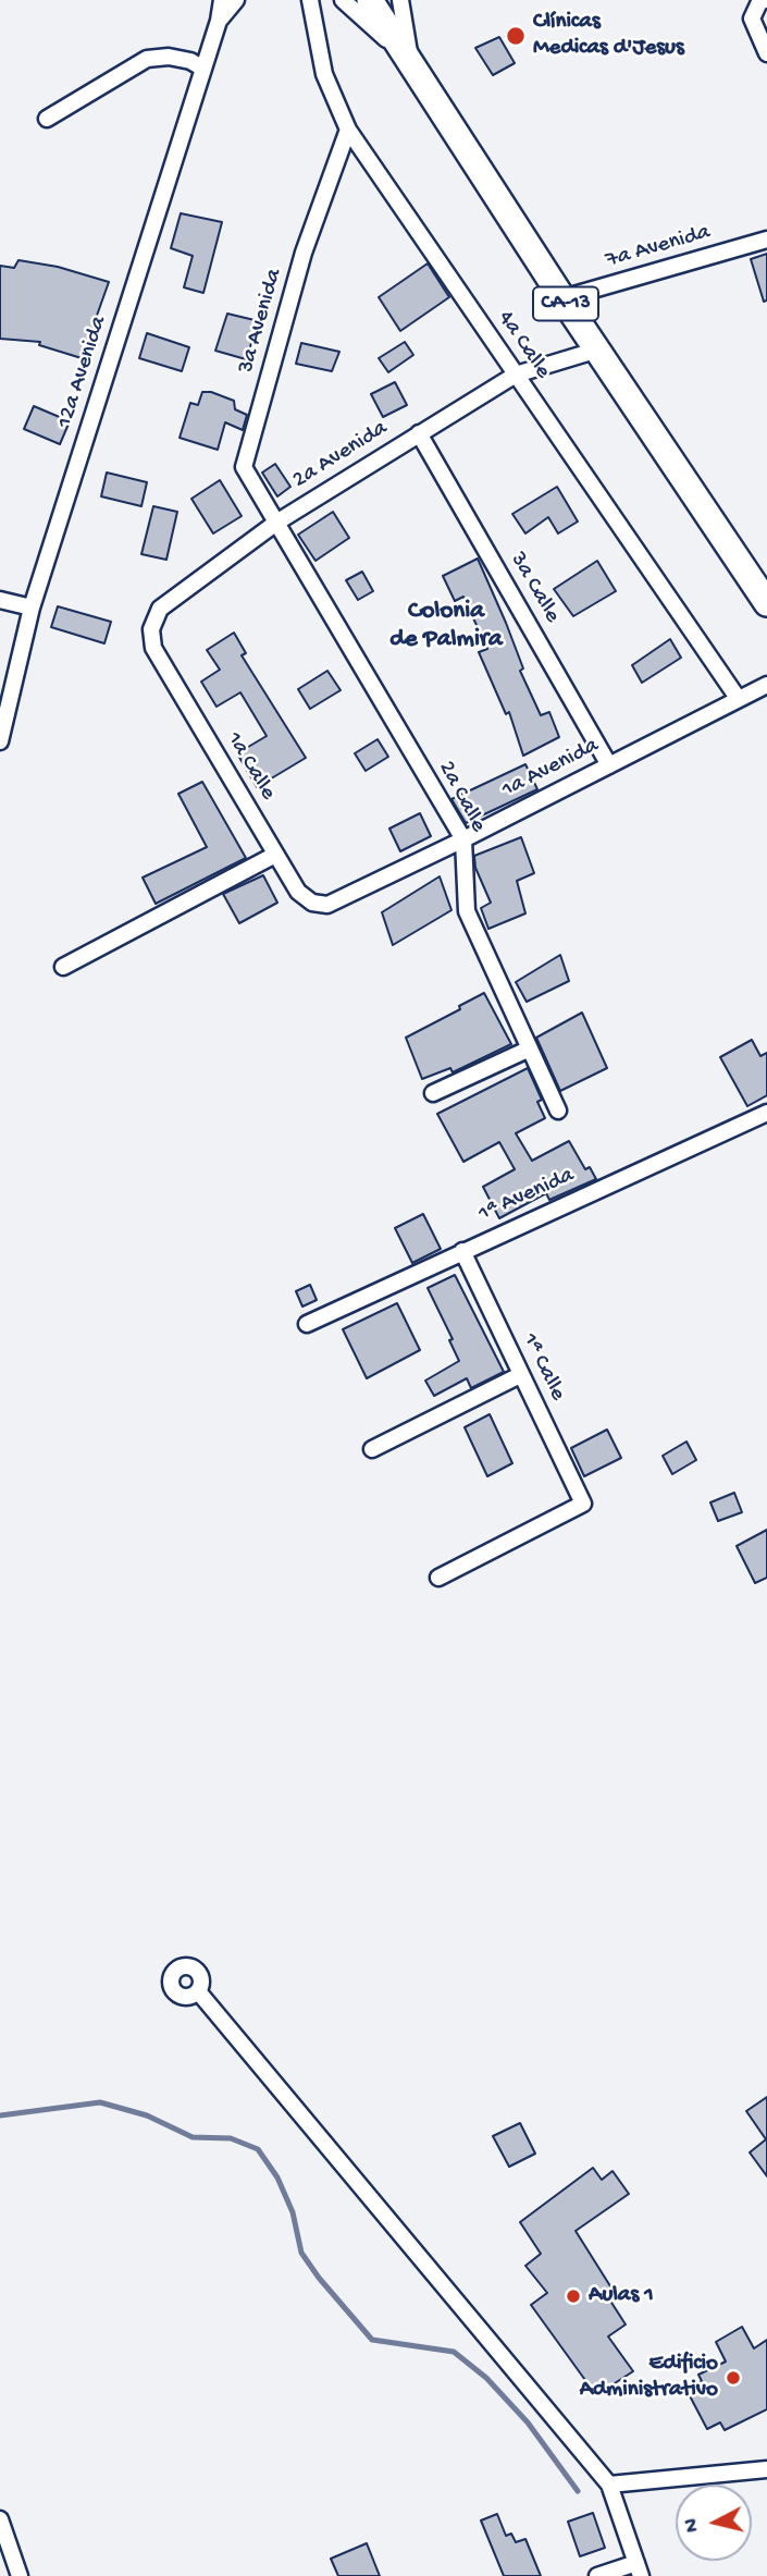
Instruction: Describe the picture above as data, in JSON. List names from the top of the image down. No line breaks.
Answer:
{"streets":{"main road":["CA-13"],"street":["7a Avenida","3a Avenida","4a Calle","12a Avenida","2a Avenida","3a Calle","1a Calle","1a Avenida","2a Calle","1ª Avenida","1ª Calle"]},"crossings":[["7a Avenida","CA-13"],["CA-13","2a Avenida"],["3a Avenida","4a Calle"],["3a Avenida","2a Avenida"],["3a Avenida","2a Calle"],["4a Calle","2a Avenida"],["4a Calle","1a Avenida"],["2a Avenida","3a Calle"],["2a Avenida","1a Calle"],["2a Avenida","2a Calle"],["3a Calle","1a Avenida"],["1a Calle","1a Avenida"],["1a Avenida","2a Calle"],["1ª Avenida","1ª Calle"]],"districts":["Colonia de Palmira"],"places":["Clínicas Medicas d'Jesus","Aulas 1","Edificio Administrativo"],"north":"left"}
